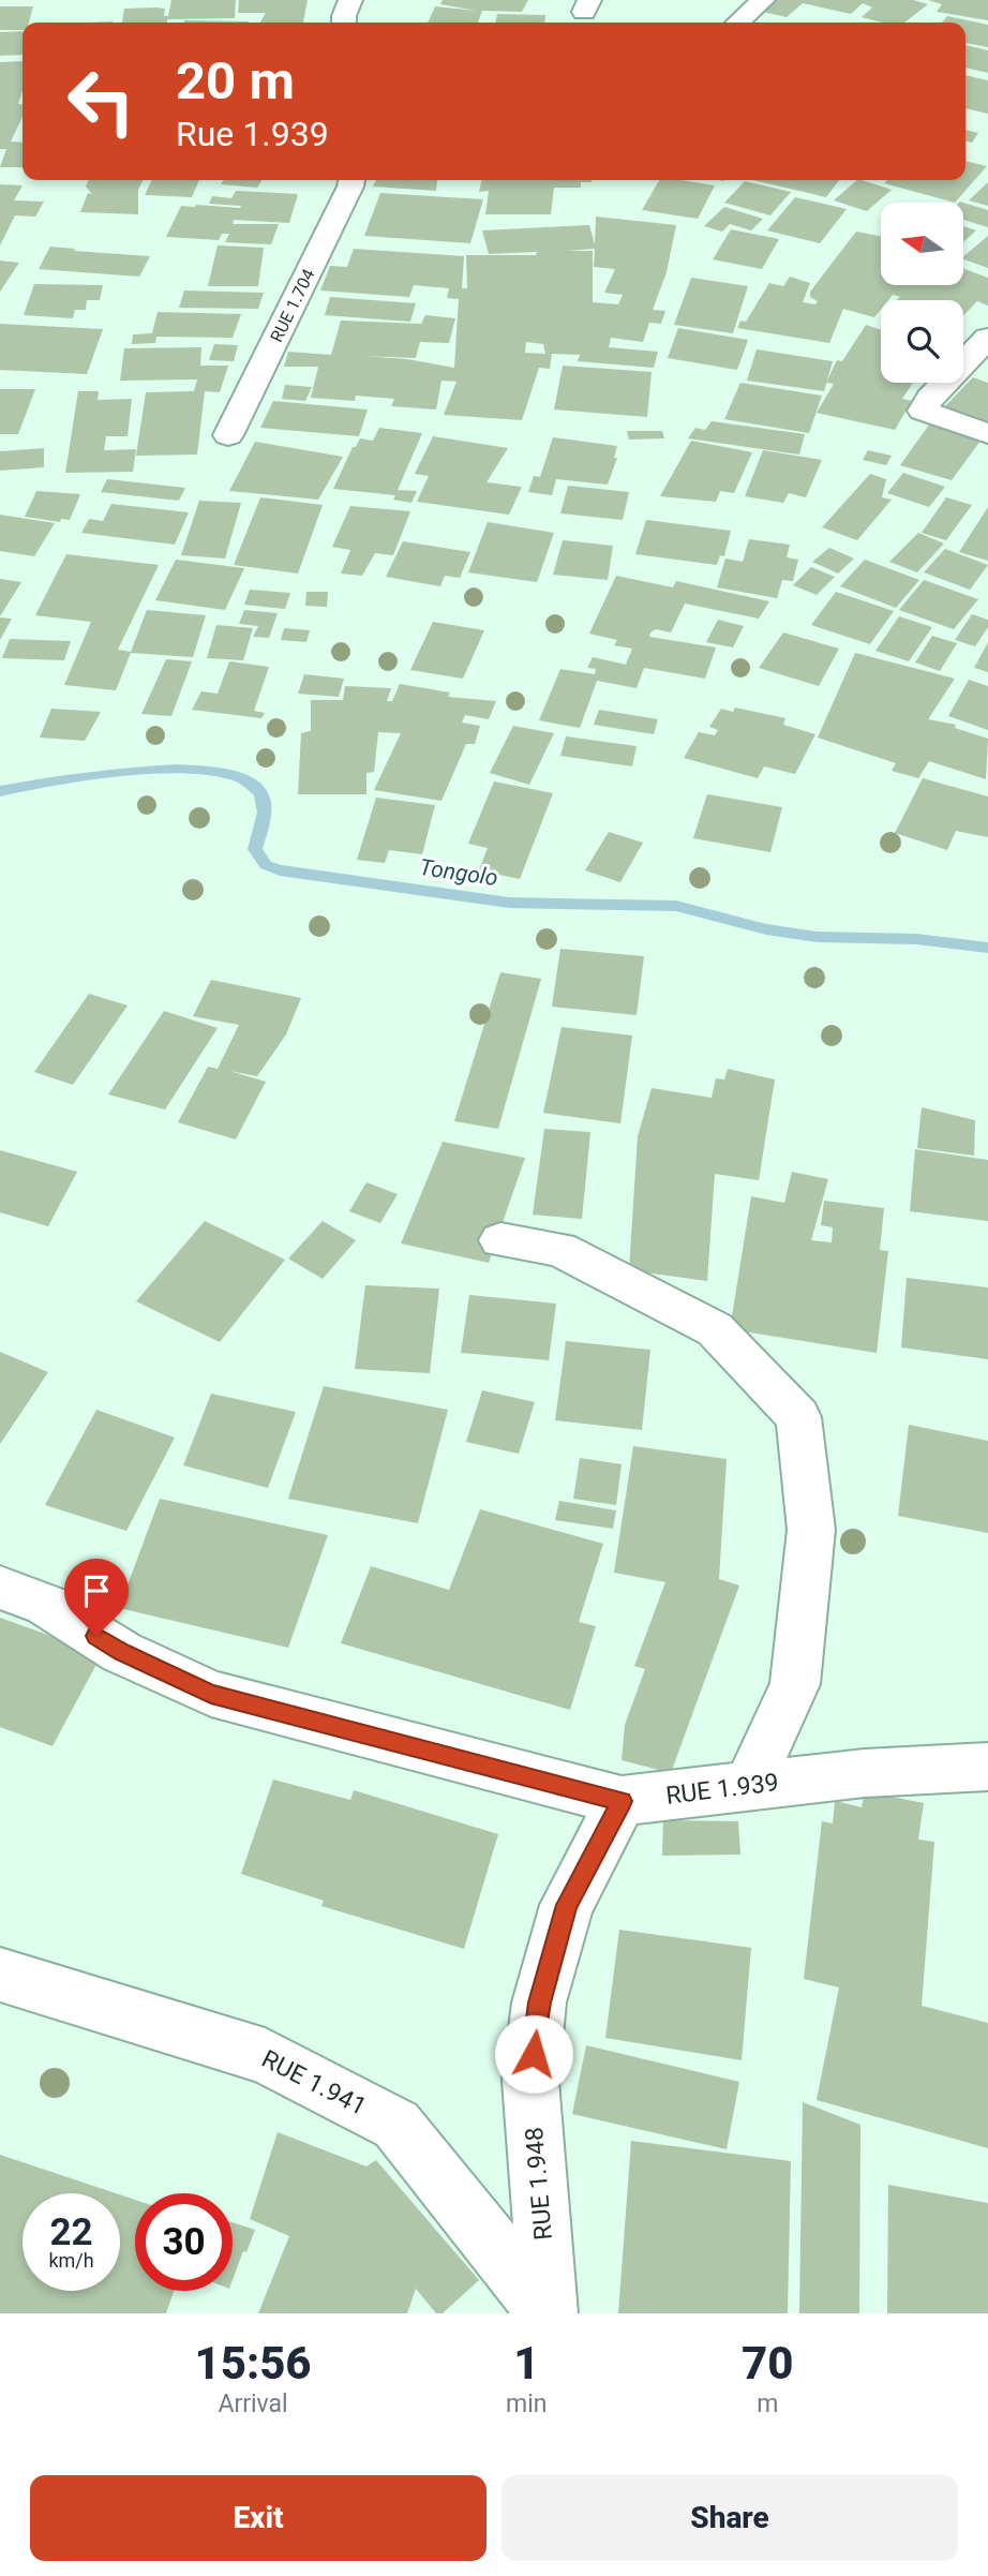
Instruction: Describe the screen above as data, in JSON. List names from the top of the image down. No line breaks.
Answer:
{"streets":{"street":["RUE 1.704","RUE 1.939","RUE 1.941","RUE 1.948"]},"crossings":[["RUE 1.939","RUE 1.948"],["RUE 1.941","RUE 1.948"]],"water":["Tongolo"],"north":"left","page":{"turn":["20 m","Rue 1.939"],"speed":"22 km/h","limit":"30","eta":["15:56","Arrival","1","min","70","m"],"buttons":["Exit","Share"]}}
